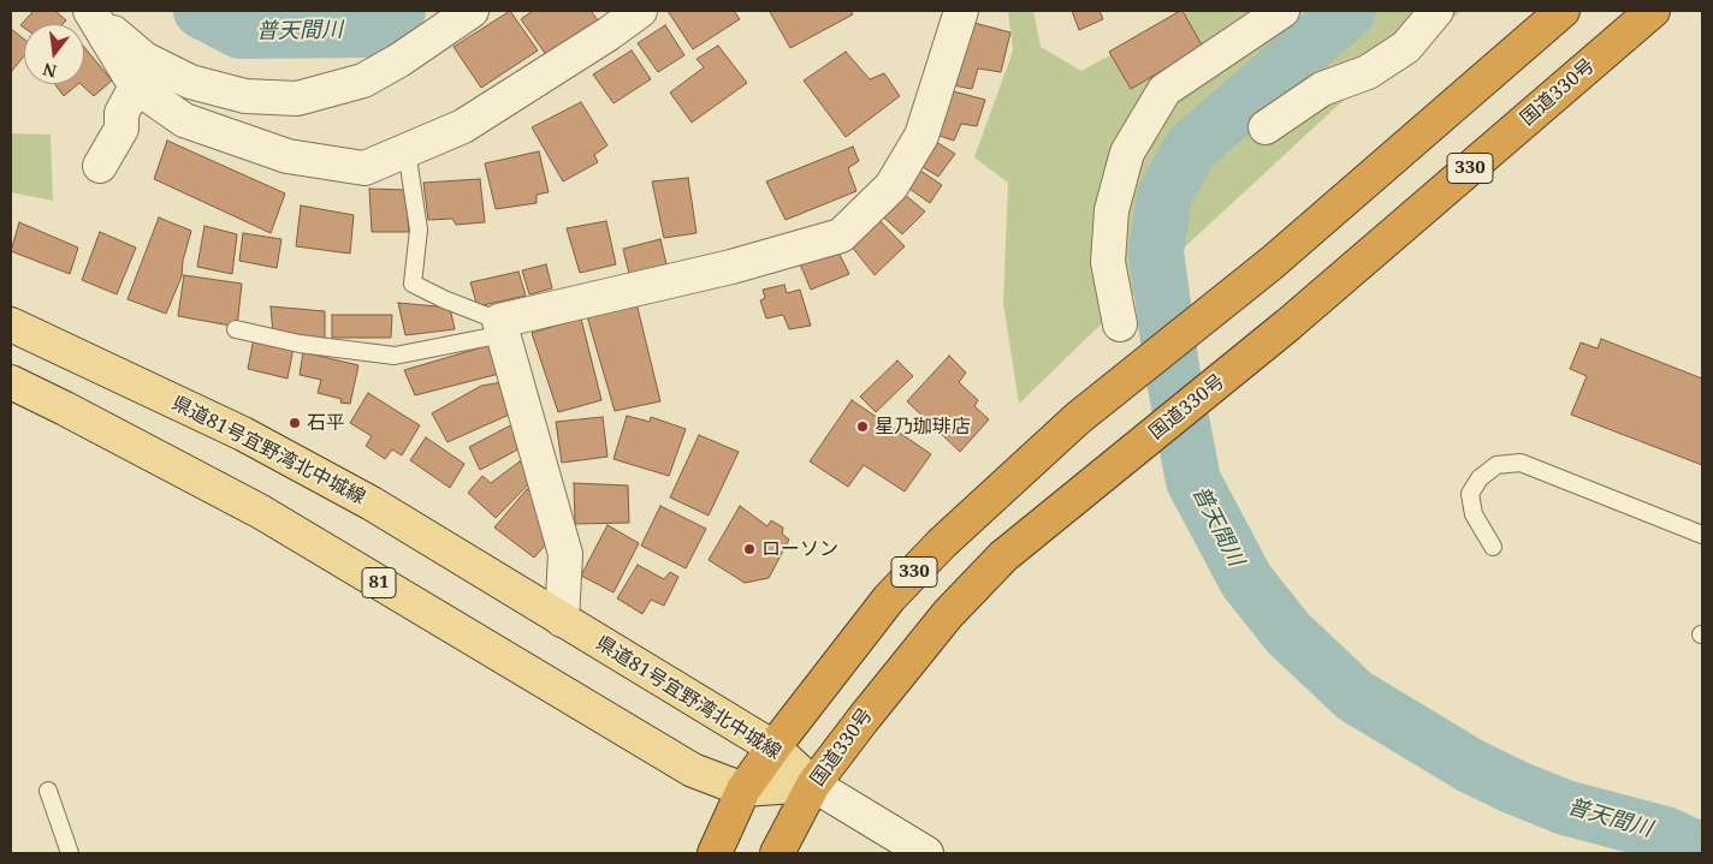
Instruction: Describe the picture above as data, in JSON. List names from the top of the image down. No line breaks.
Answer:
{"streets":{"highway":["国道330号","330"],"main road":["県道81号宜野湾北中城線","81"]},"crossings":[["国道330号","県道81号宜野湾北中城線"],["330","県道81号宜野湾北中城線"]],"water":["普天間川"],"places":["石平","星乃珈琲店","ローソン"],"north":"bottom"}
